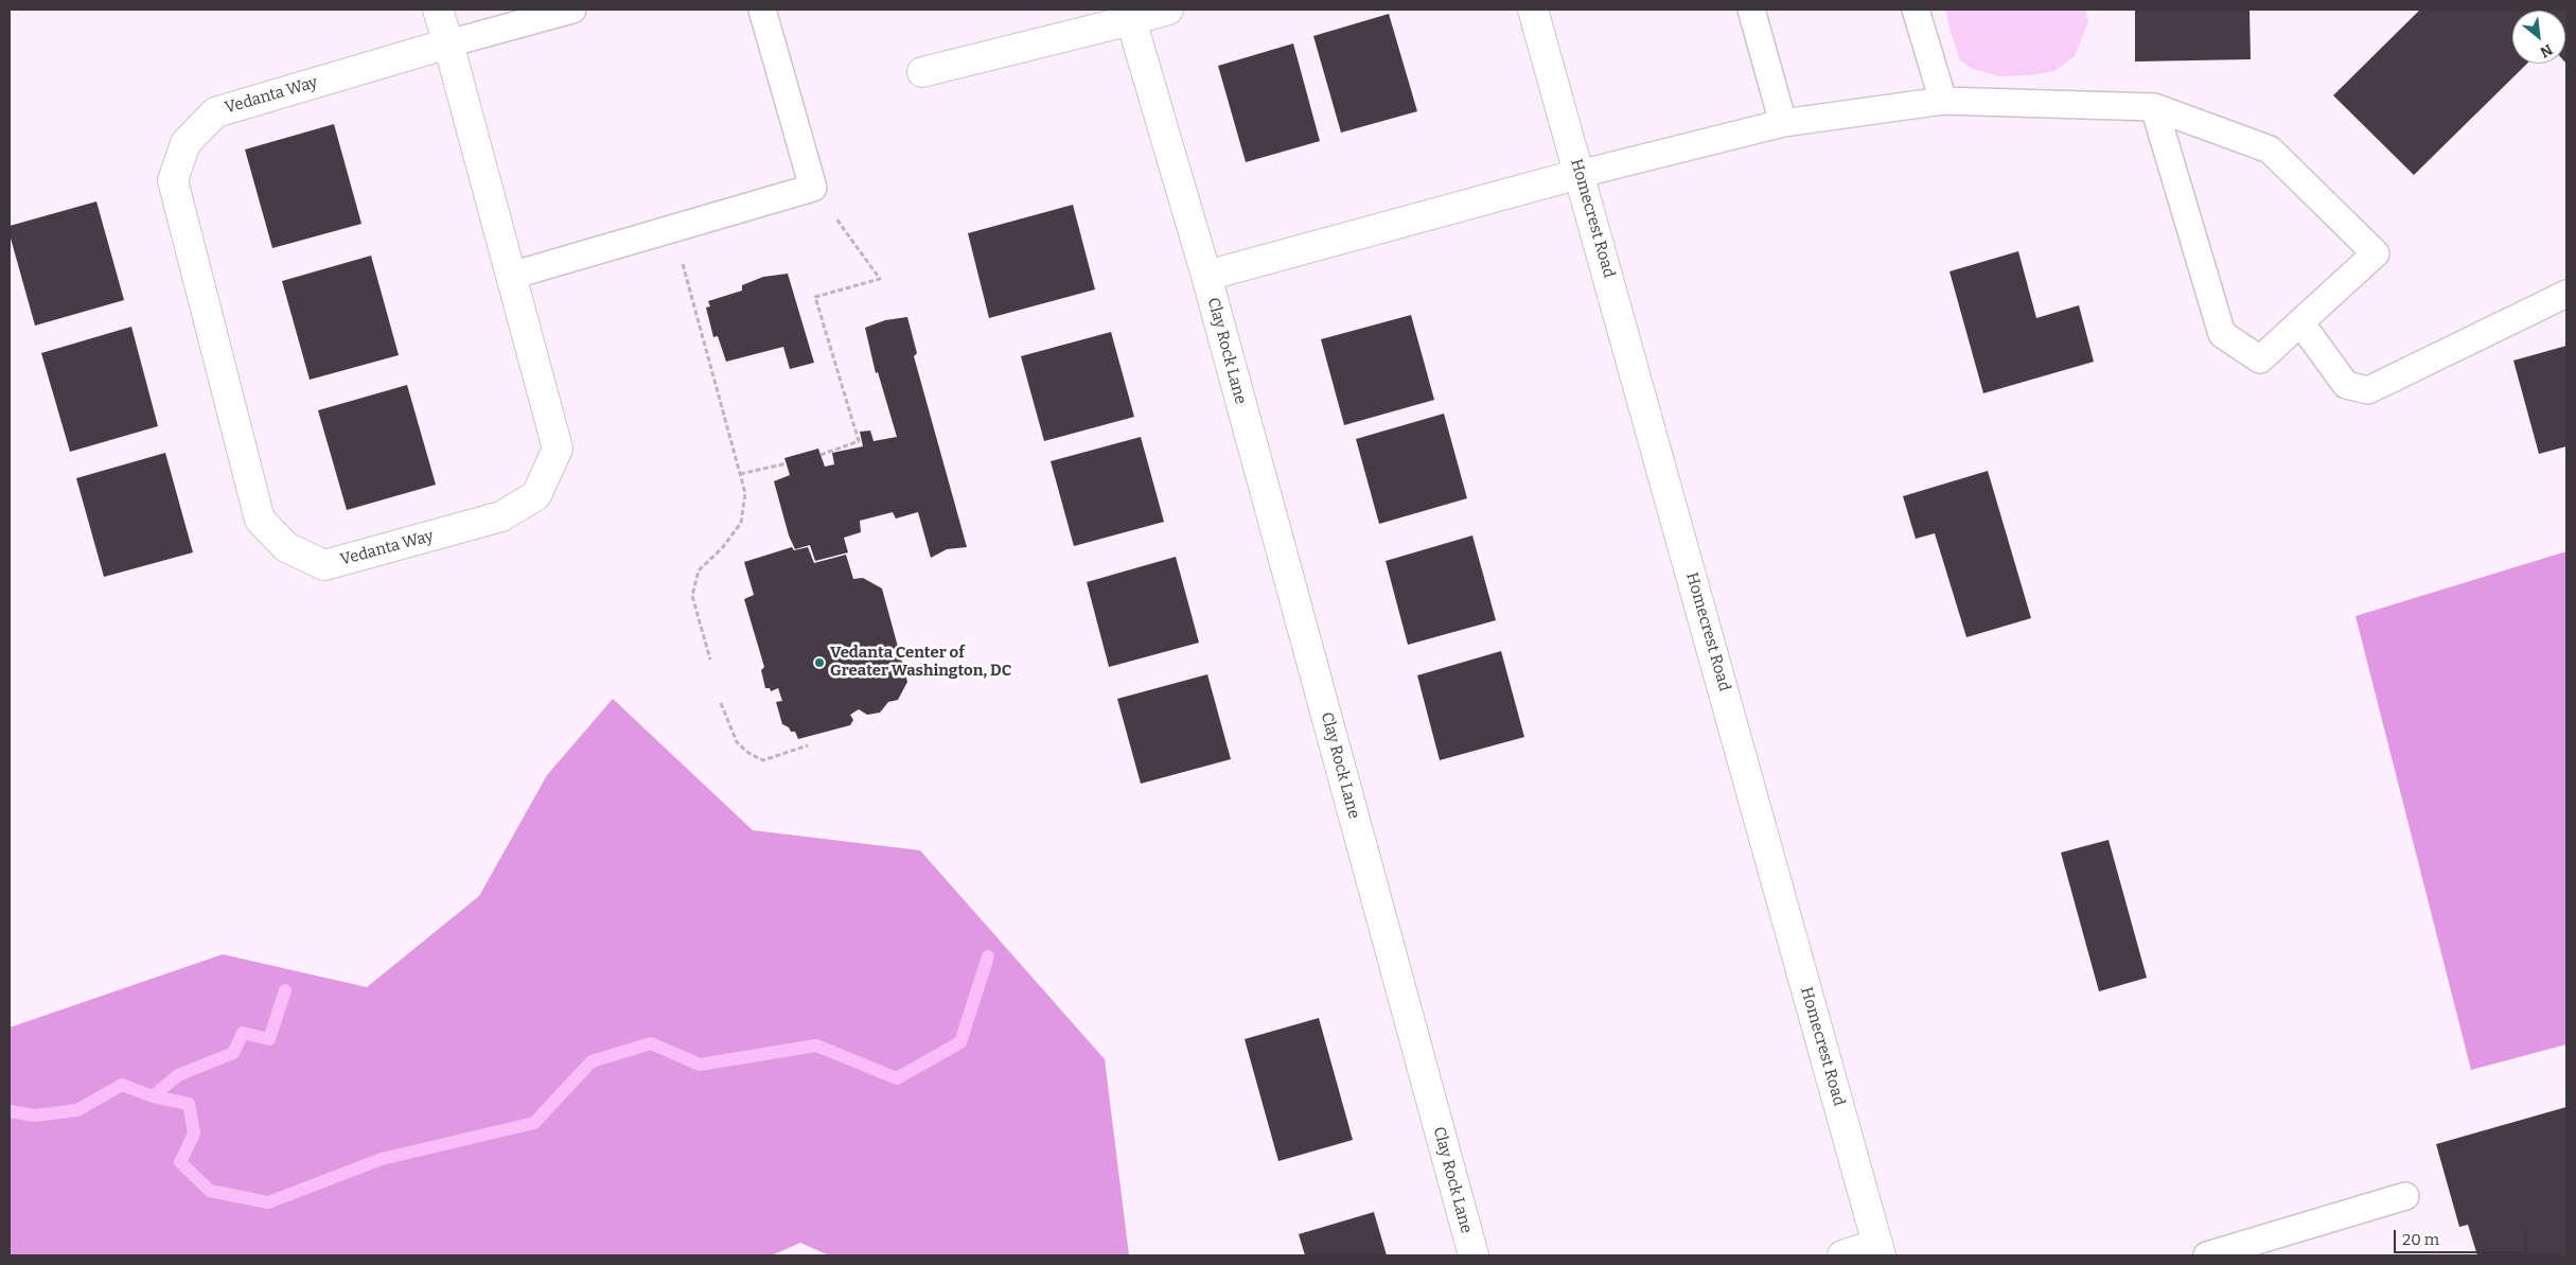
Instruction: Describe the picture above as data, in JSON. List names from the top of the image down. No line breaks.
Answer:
{"streets":{"street":["Vedanta Way","Homecrest Road","Clay Rock Lane"]},"crossings":[["Homecrest Road","Clay Rock Lane"]],"places":["Vedanta Center of Greater Washington, DC"],"scale_bar":"20 m","north":"bottom right"}
